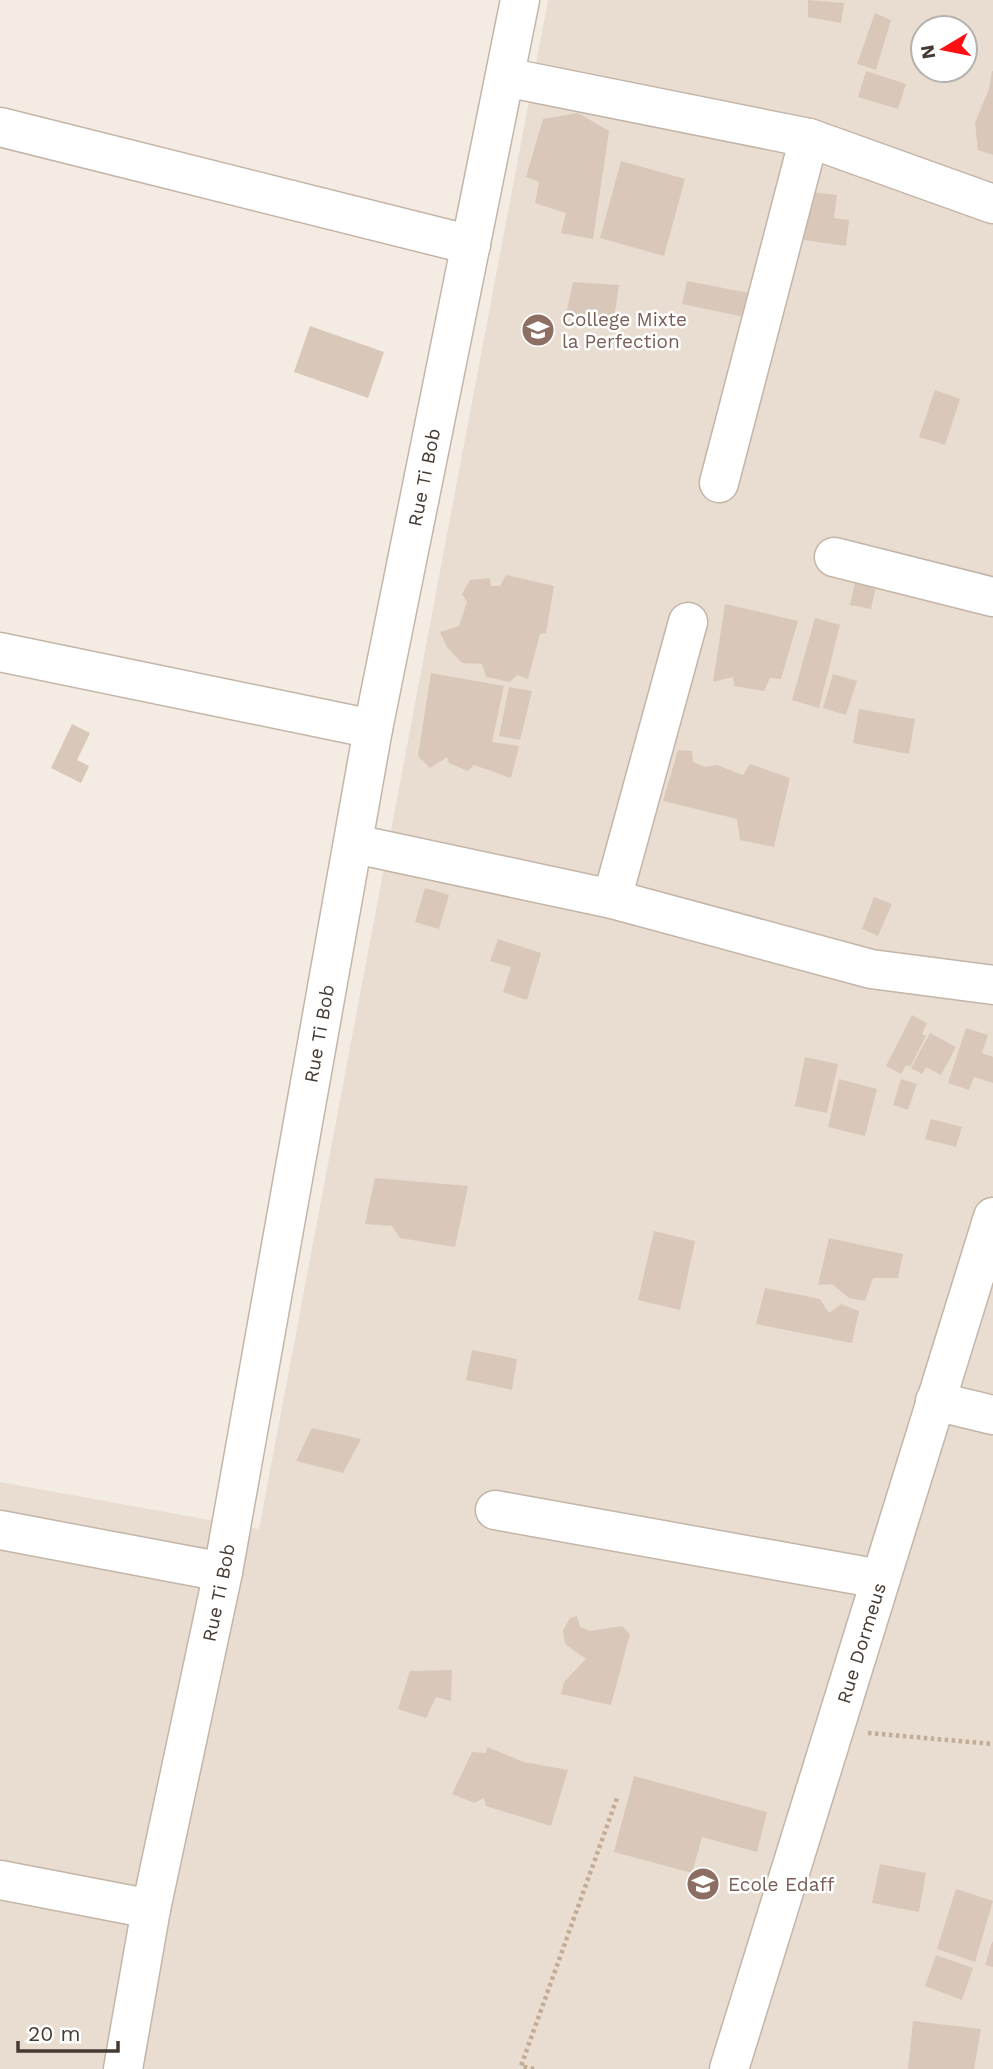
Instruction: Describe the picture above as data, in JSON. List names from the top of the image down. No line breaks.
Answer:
{"streets":{"street":["Rue Ti Bob","Rue Dormeus"]},"places":{"school or university":["College Mixte la Perfection","Ecole Edaff"]},"scale_bar":"20 m","north":"left"}
